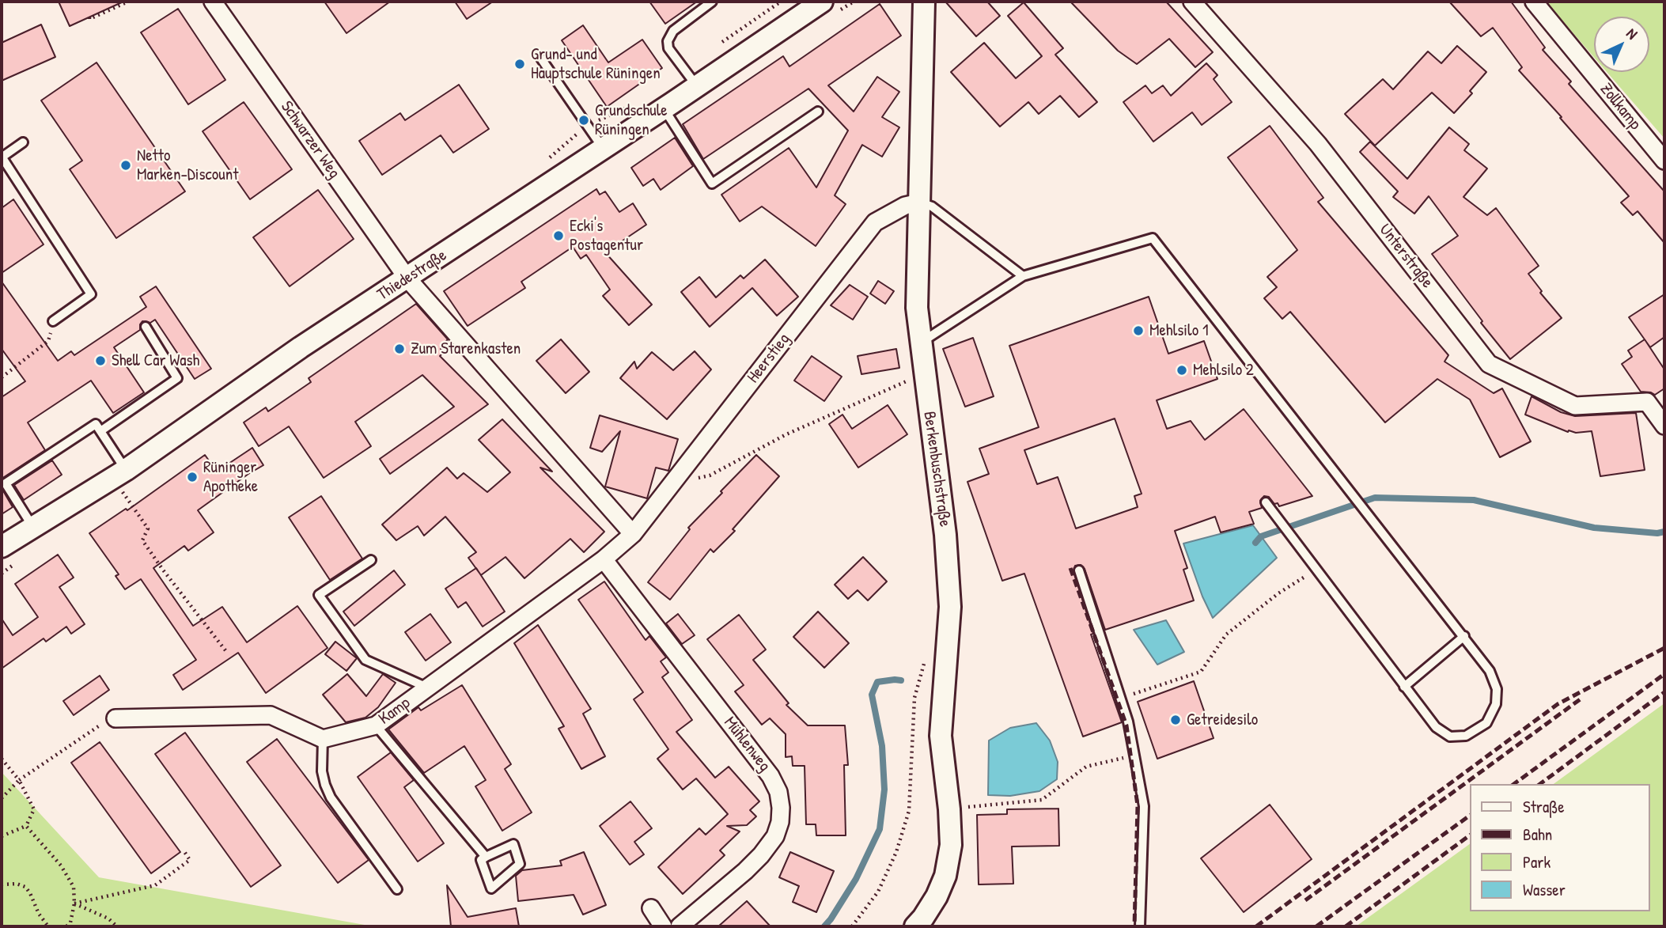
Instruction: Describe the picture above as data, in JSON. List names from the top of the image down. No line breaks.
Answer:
{"streets":{"street":["Zollkamp","Schwarzer Weg","Unterstraße","Thiedestraße","Heerstieg","Berkenbuschstraße","Kamp","Mühlenweg"]},"crossings":[["Schwarzer Weg","Thiedestraße"],["Heerstieg","Berkenbuschstraße"],["Heerstieg","Kamp"],["Heerstieg","Mühlenweg"],["Kamp","Mühlenweg"]],"places":["Grund- und Hauptschule Rüningen","Grundschule Rüningen","Netto Marken-Discount","Ecki's Postagentur","Mehlsilo 1","Zum Starenkasten","Shell Car Wash","Mehlsilo 2","Rüninger Apotheke","Getreidesilo"],"legend":["Straße","Bahn","Park","Wasser"],"north":"top right"}
